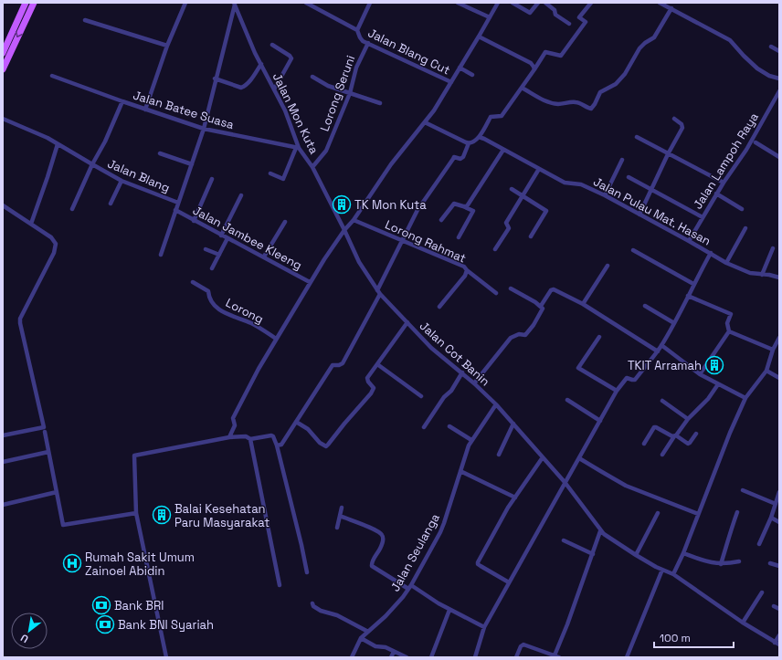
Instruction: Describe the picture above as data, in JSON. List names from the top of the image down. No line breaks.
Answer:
{"streets":{"street":["Jalan Blang Cut","Lorong Seruni","Jalan Batee Suasa","Jalan Mon Kuta","Jalan Lampoh Raya","Jalan Blang","Jalan Pulau Mat. Hasan","Jalan Jambee Kleeng","Lorong Rahmat","Lorong","Jalan Cot Banin","Jalan Seulanga"]},"crossings":[["Jalan Blang Cut","Lorong Seruni"],["Lorong Seruni","Jalan Mon Kuta"],["Jalan Batee Suasa","Jalan Mon Kuta"],["Jalan Batee Suasa","Jalan Blang"],["Jalan Mon Kuta","Jalan Cot Banin"],["Jalan Lampoh Raya","Jalan Pulau Mat. Hasan"],["Jalan Cot Banin","Jalan Seulanga"]],"places":{"building":["TK Mon Kuta","TKIT Arramah","Balai Kesehatan Paru Masyarakat"],"hospital":["Rumah Sakit Umum Zainoel Abidin"],"bank":["Bank BRI","Bank BNI Syariah"]},"scale_bar":"100 m","north":"bottom left"}
